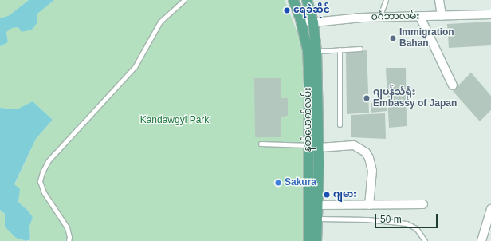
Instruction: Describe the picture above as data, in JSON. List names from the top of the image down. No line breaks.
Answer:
{"streets":{"main road":["နတ်မောက်လမ်း"],"street":["ဝင်္ဂဘာလမ်း"]},"crossings":[["ဝင်္ဂဘာလမ်း","နတ်မောက်လမ်း"]],"parks":["Kandawgyi Park"],"places":["ရေခဲဆိုင်","Immigration Bahan","ဂျပန်သံရုံး Embassy of Japan","Sakura","ဂျမား"],"scale_bar":"50 m"}
